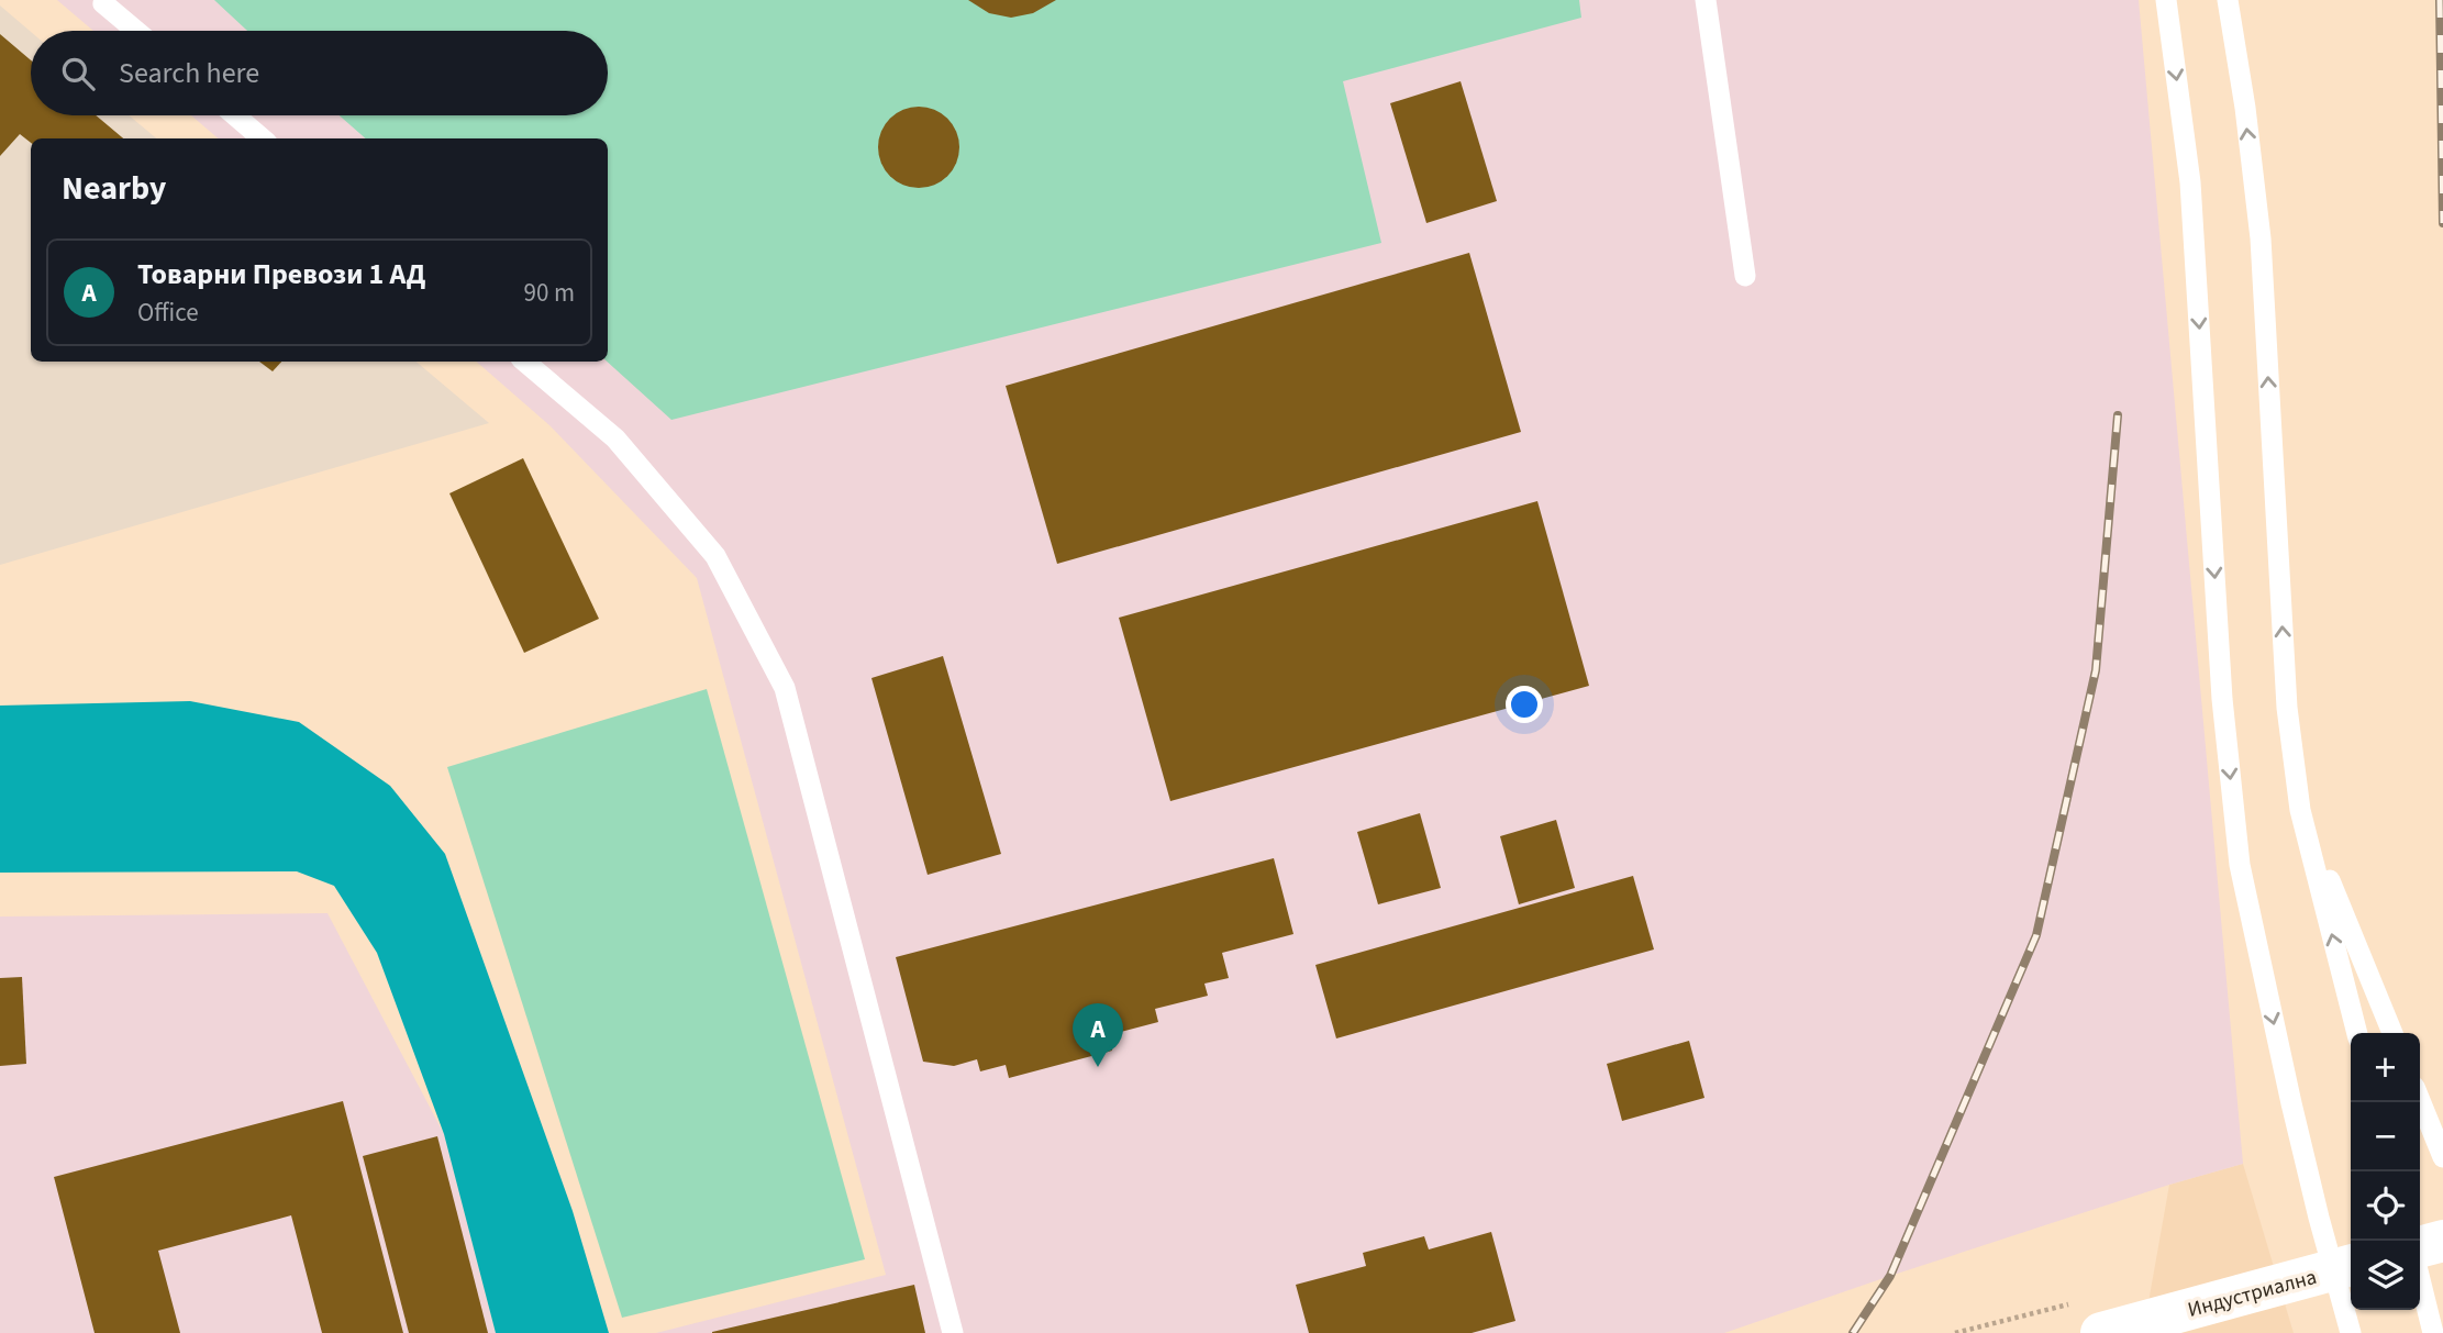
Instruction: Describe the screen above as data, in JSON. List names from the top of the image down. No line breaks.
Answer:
{"streets":{"main road":["Индустриална"]},"page":{"search":"Search here","heading":"Nearby","list":[{"mark":"A","name":"Товарни Превози 1 АД","note":"Office","value":"90 m"}],"pins":"A","map_buttons":["+","−"]}}
